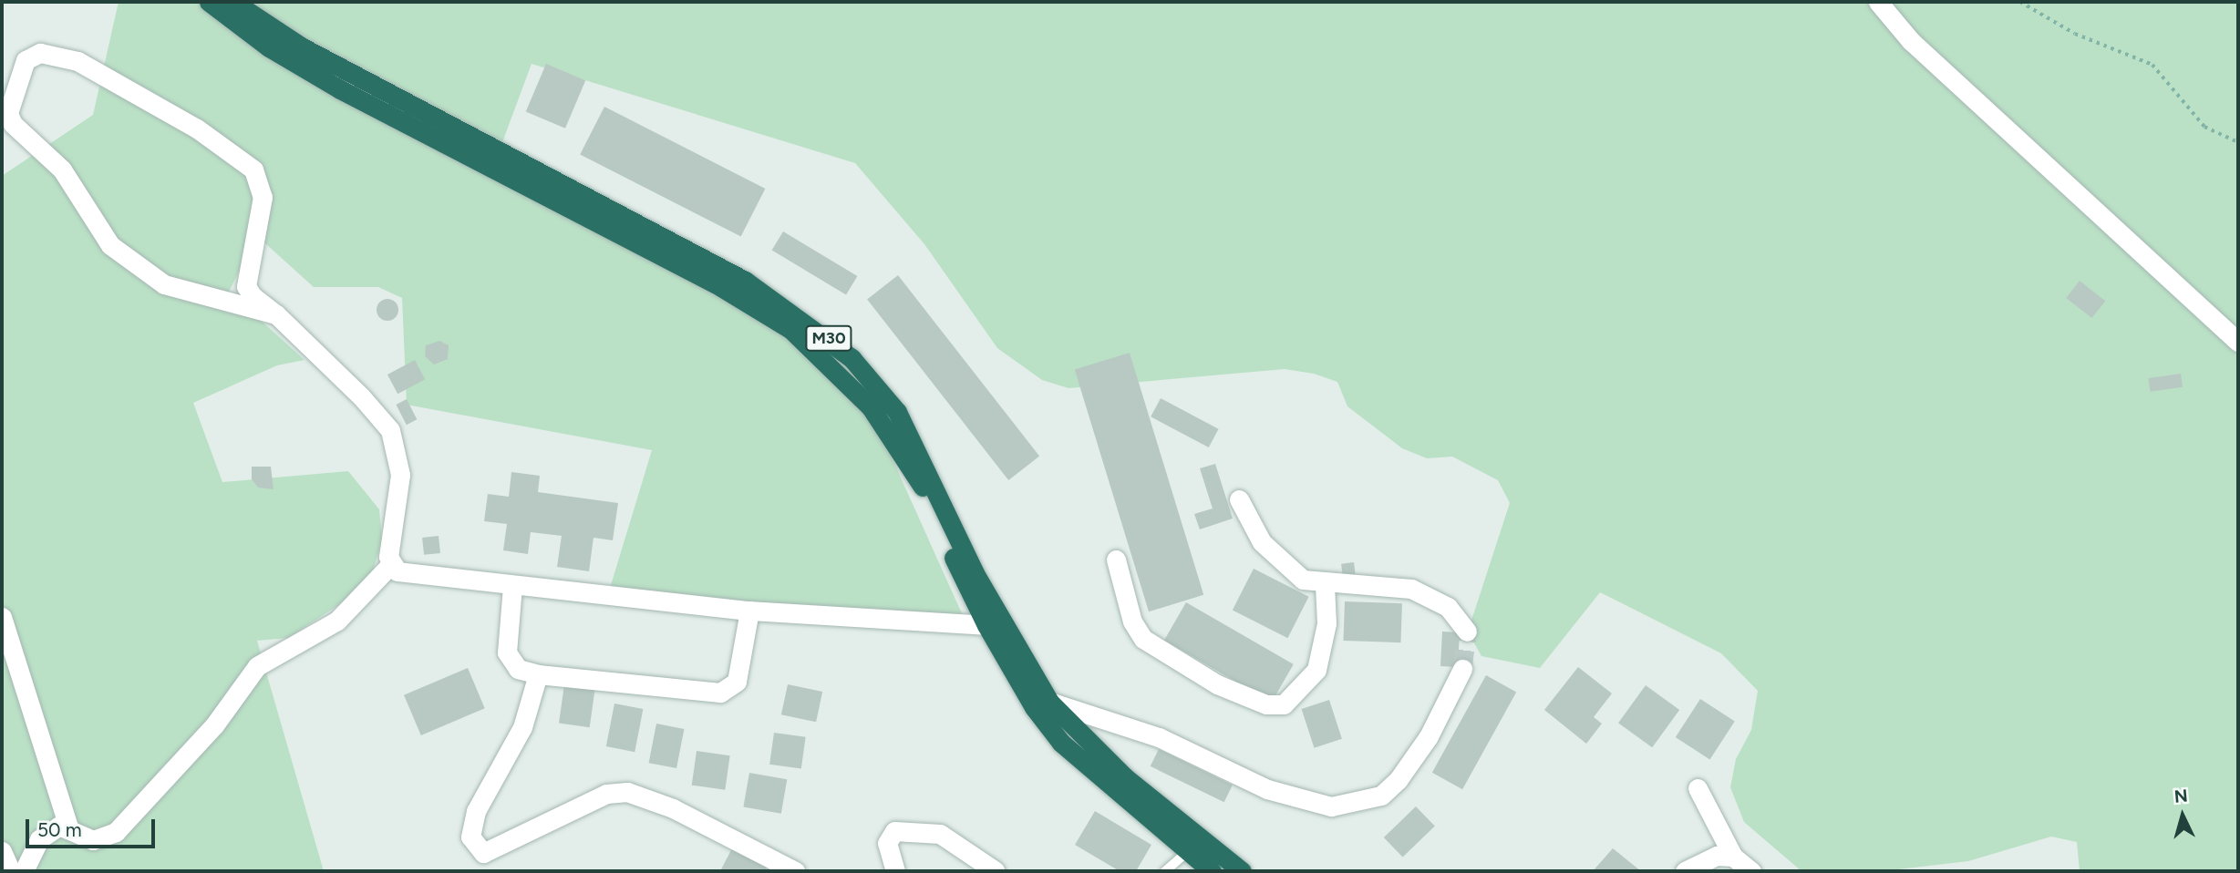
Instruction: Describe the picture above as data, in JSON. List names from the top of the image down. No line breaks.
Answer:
{"streets":{"highway":["M30"]},"scale_bar":"50 m","north":"top"}
